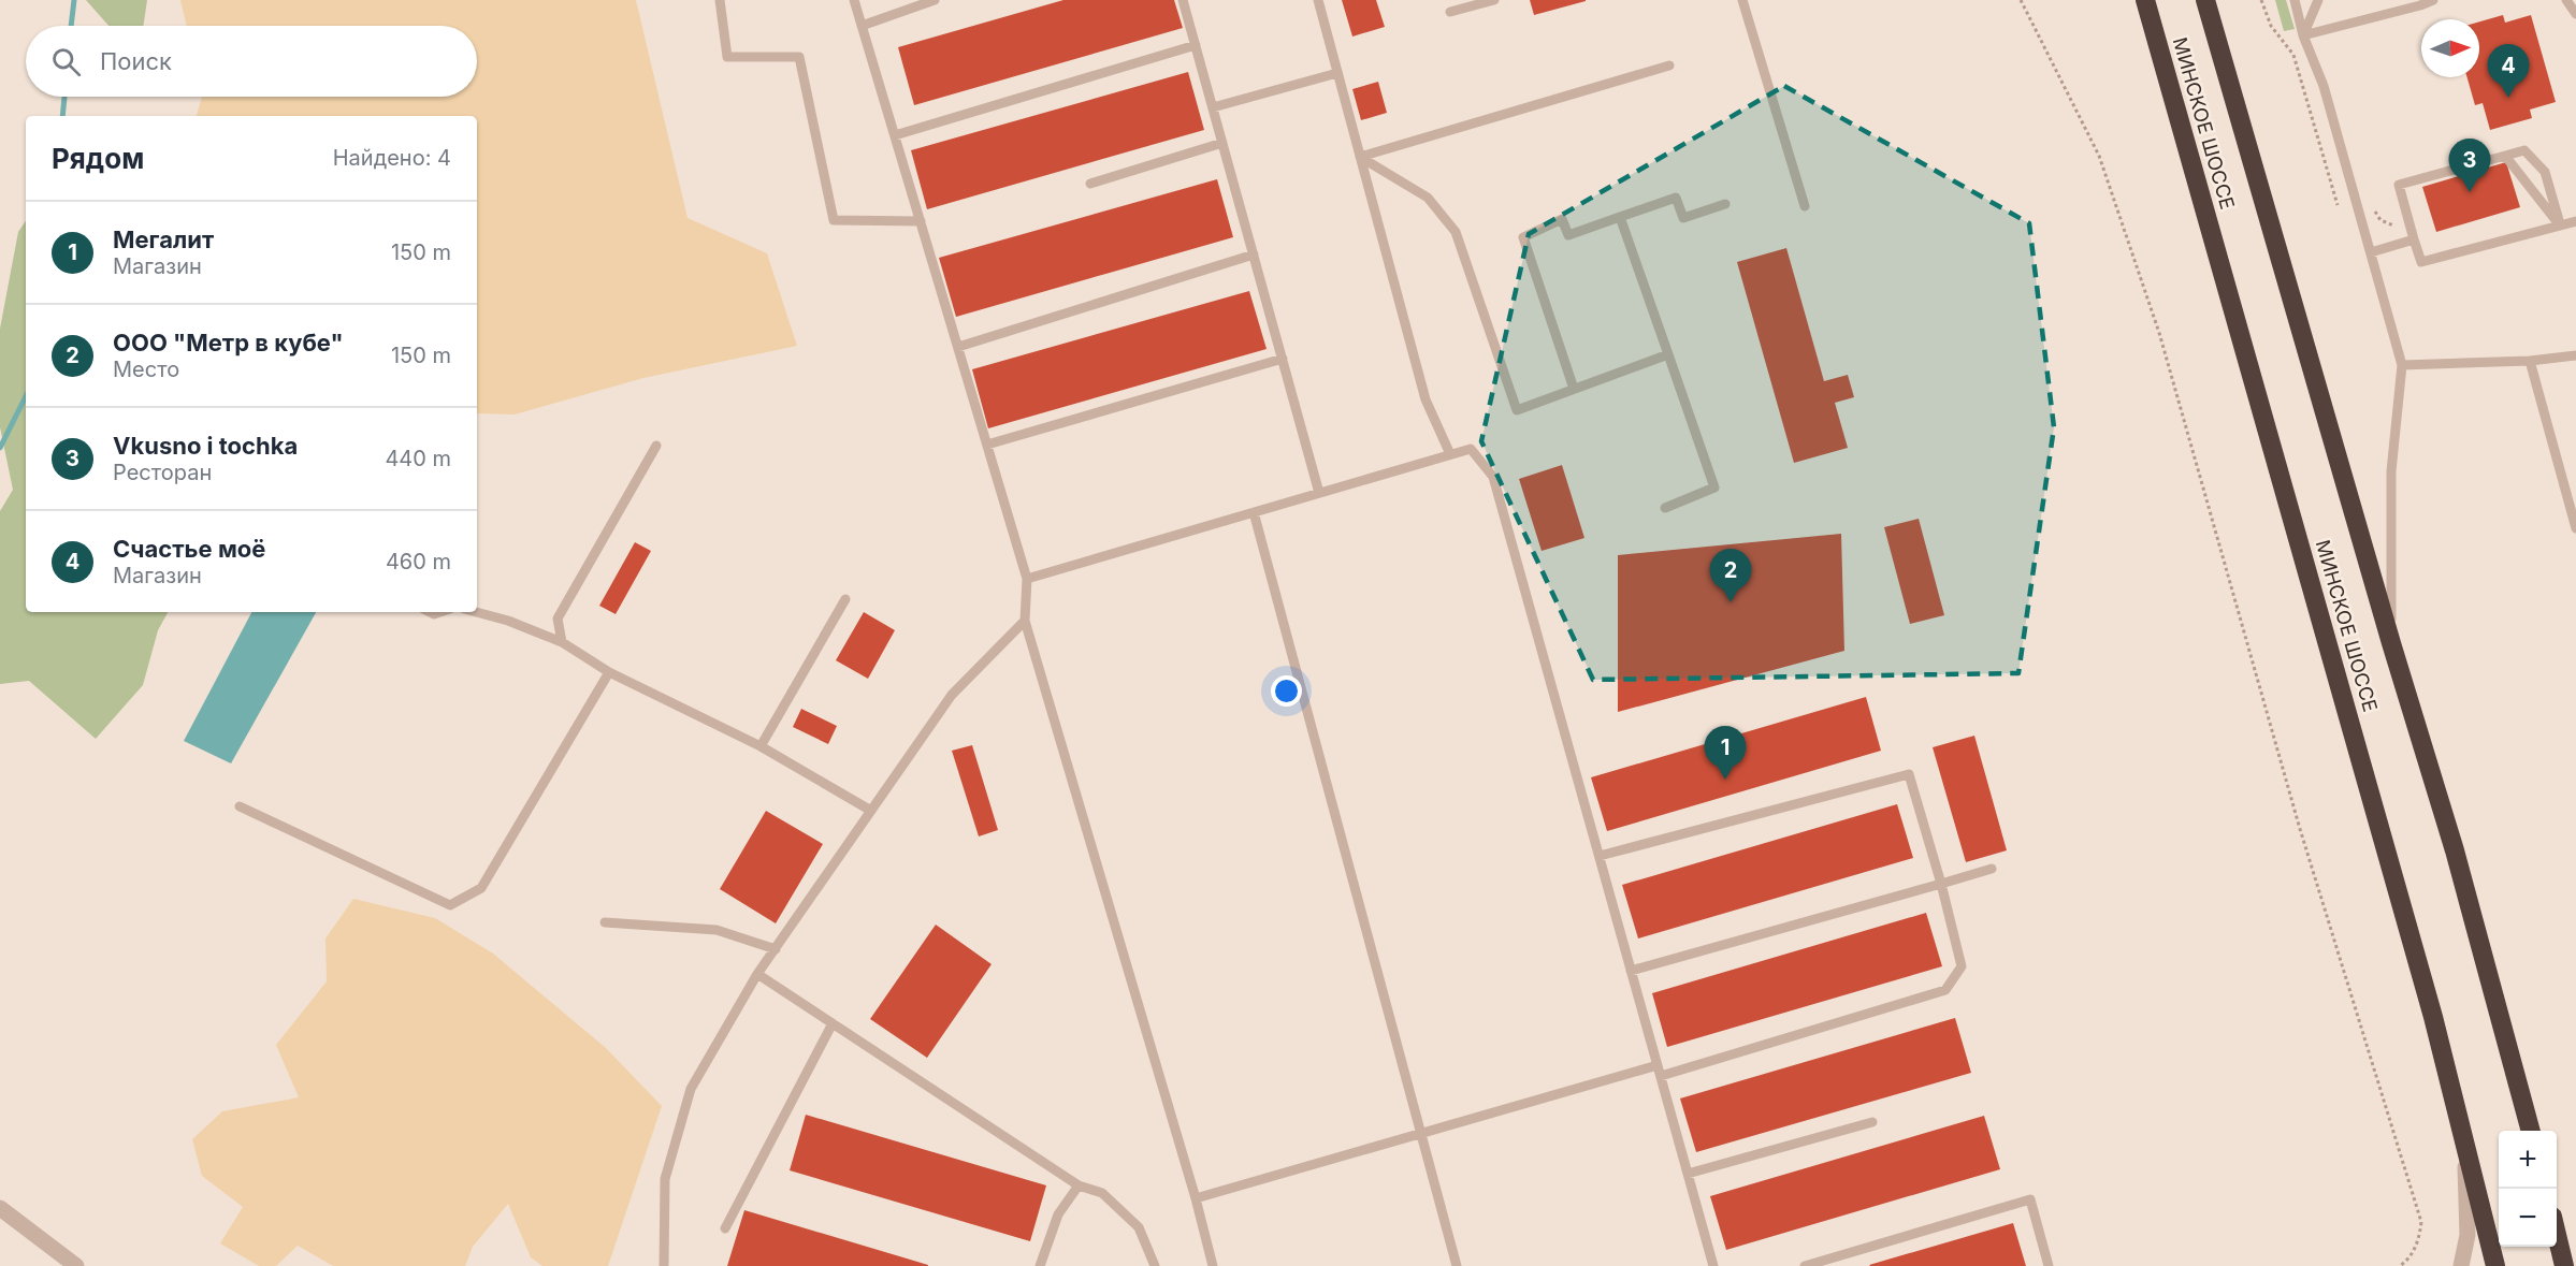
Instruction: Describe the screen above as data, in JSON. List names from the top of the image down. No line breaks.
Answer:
{"streets":{"highway":["МИНСКОЕ ШОССЕ"]},"north":"right","page":{"search":"Поиск","pins":["4","3","2","1"],"heading":["Рядом","Найдено: 4"],"list":[{"mark":"1","name":"Мегалит","note":"Магазин","value":"150 m"},{"mark":"2","name":"ООО \"Метр в кубе\"","note":"Место","value":"150 m"},{"mark":"3","name":"Vkusno i tochka","note":"Ресторан","value":"440 m"},{"mark":"4","name":"Счастье моё","note":"Магазин","value":"460 m"}],"map_buttons":["+","−"]}}
